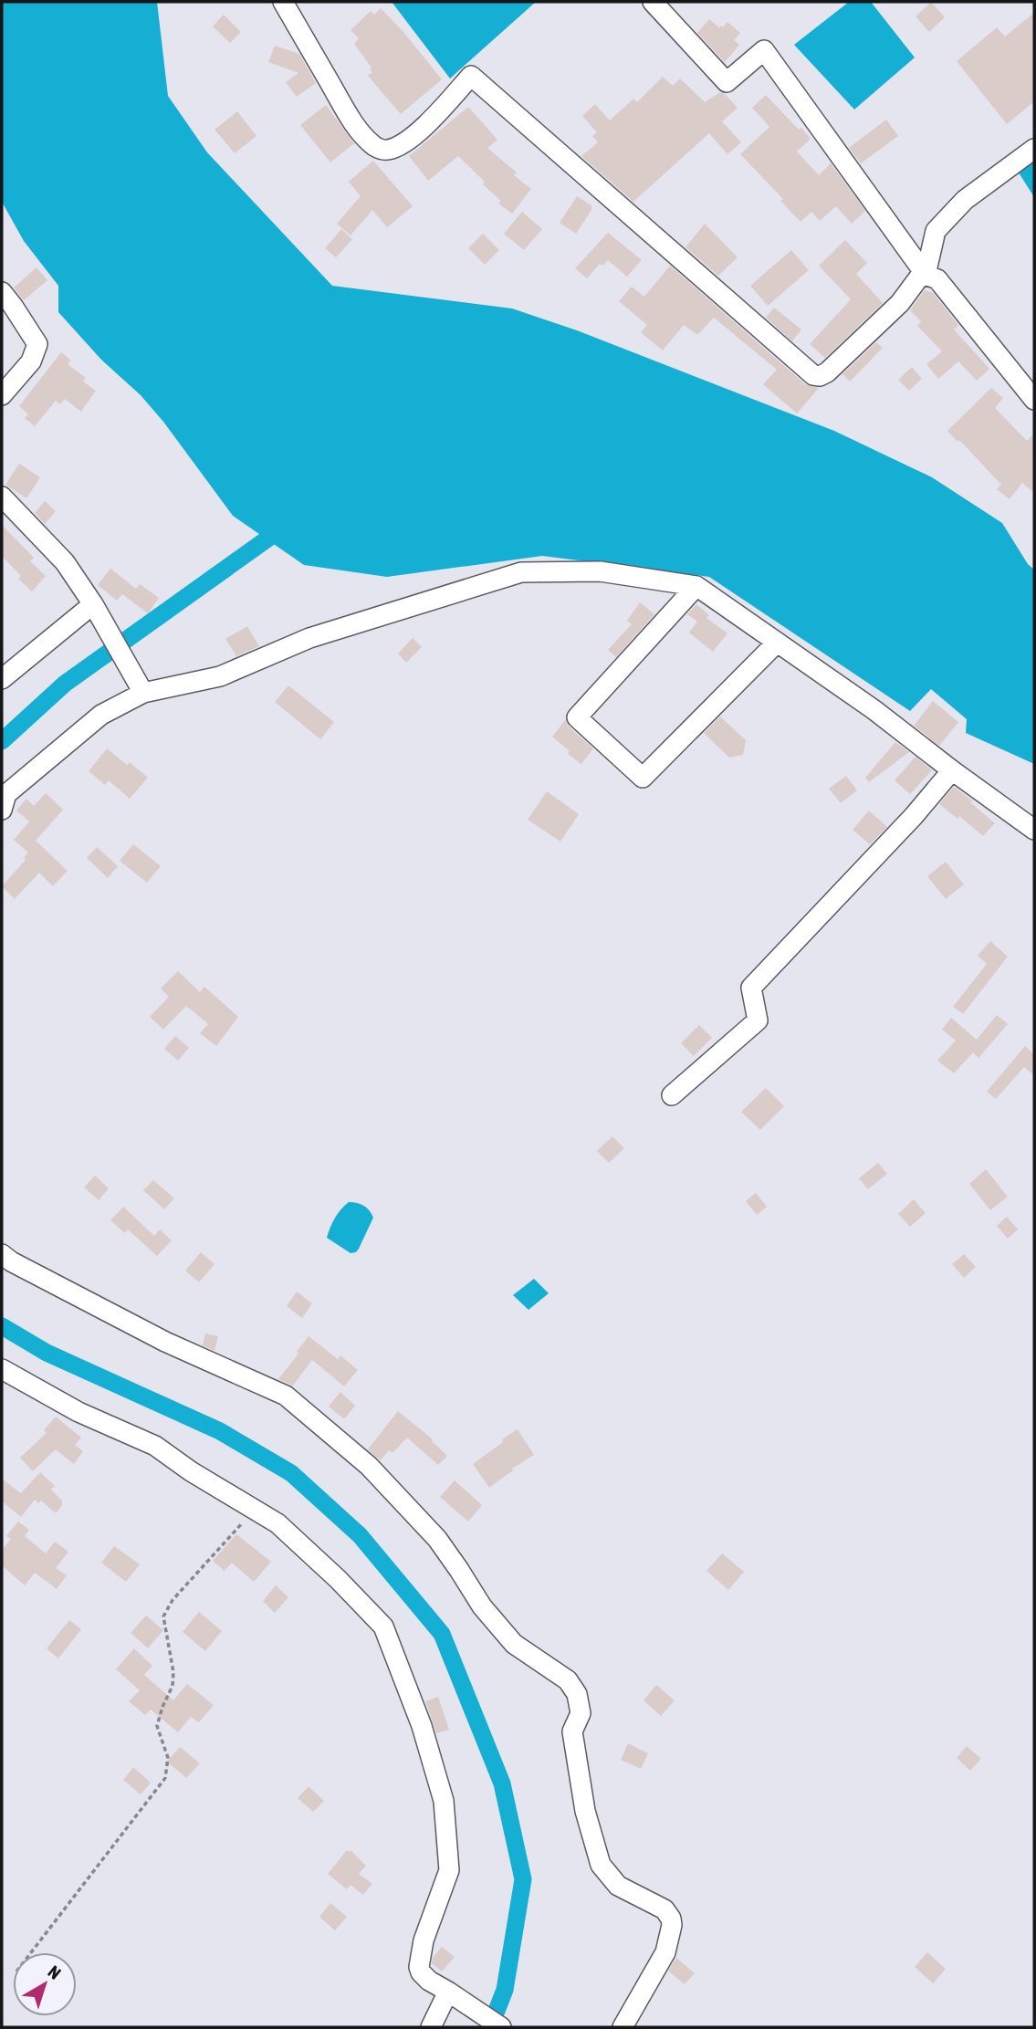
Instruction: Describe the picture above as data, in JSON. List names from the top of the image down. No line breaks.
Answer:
{"north":"top right"}
